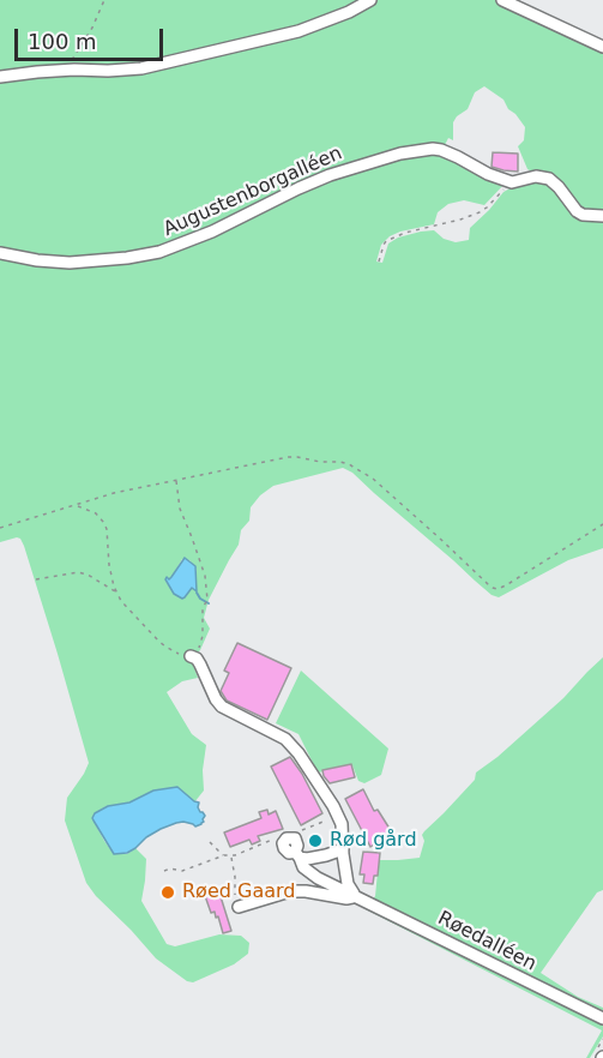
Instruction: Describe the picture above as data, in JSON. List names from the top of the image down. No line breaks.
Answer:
{"streets":{"lane":["Augustenborgalléen","Røedalléen"]},"places":["Rød gård","Røed Gaard"],"scale_bar":"100 m"}
